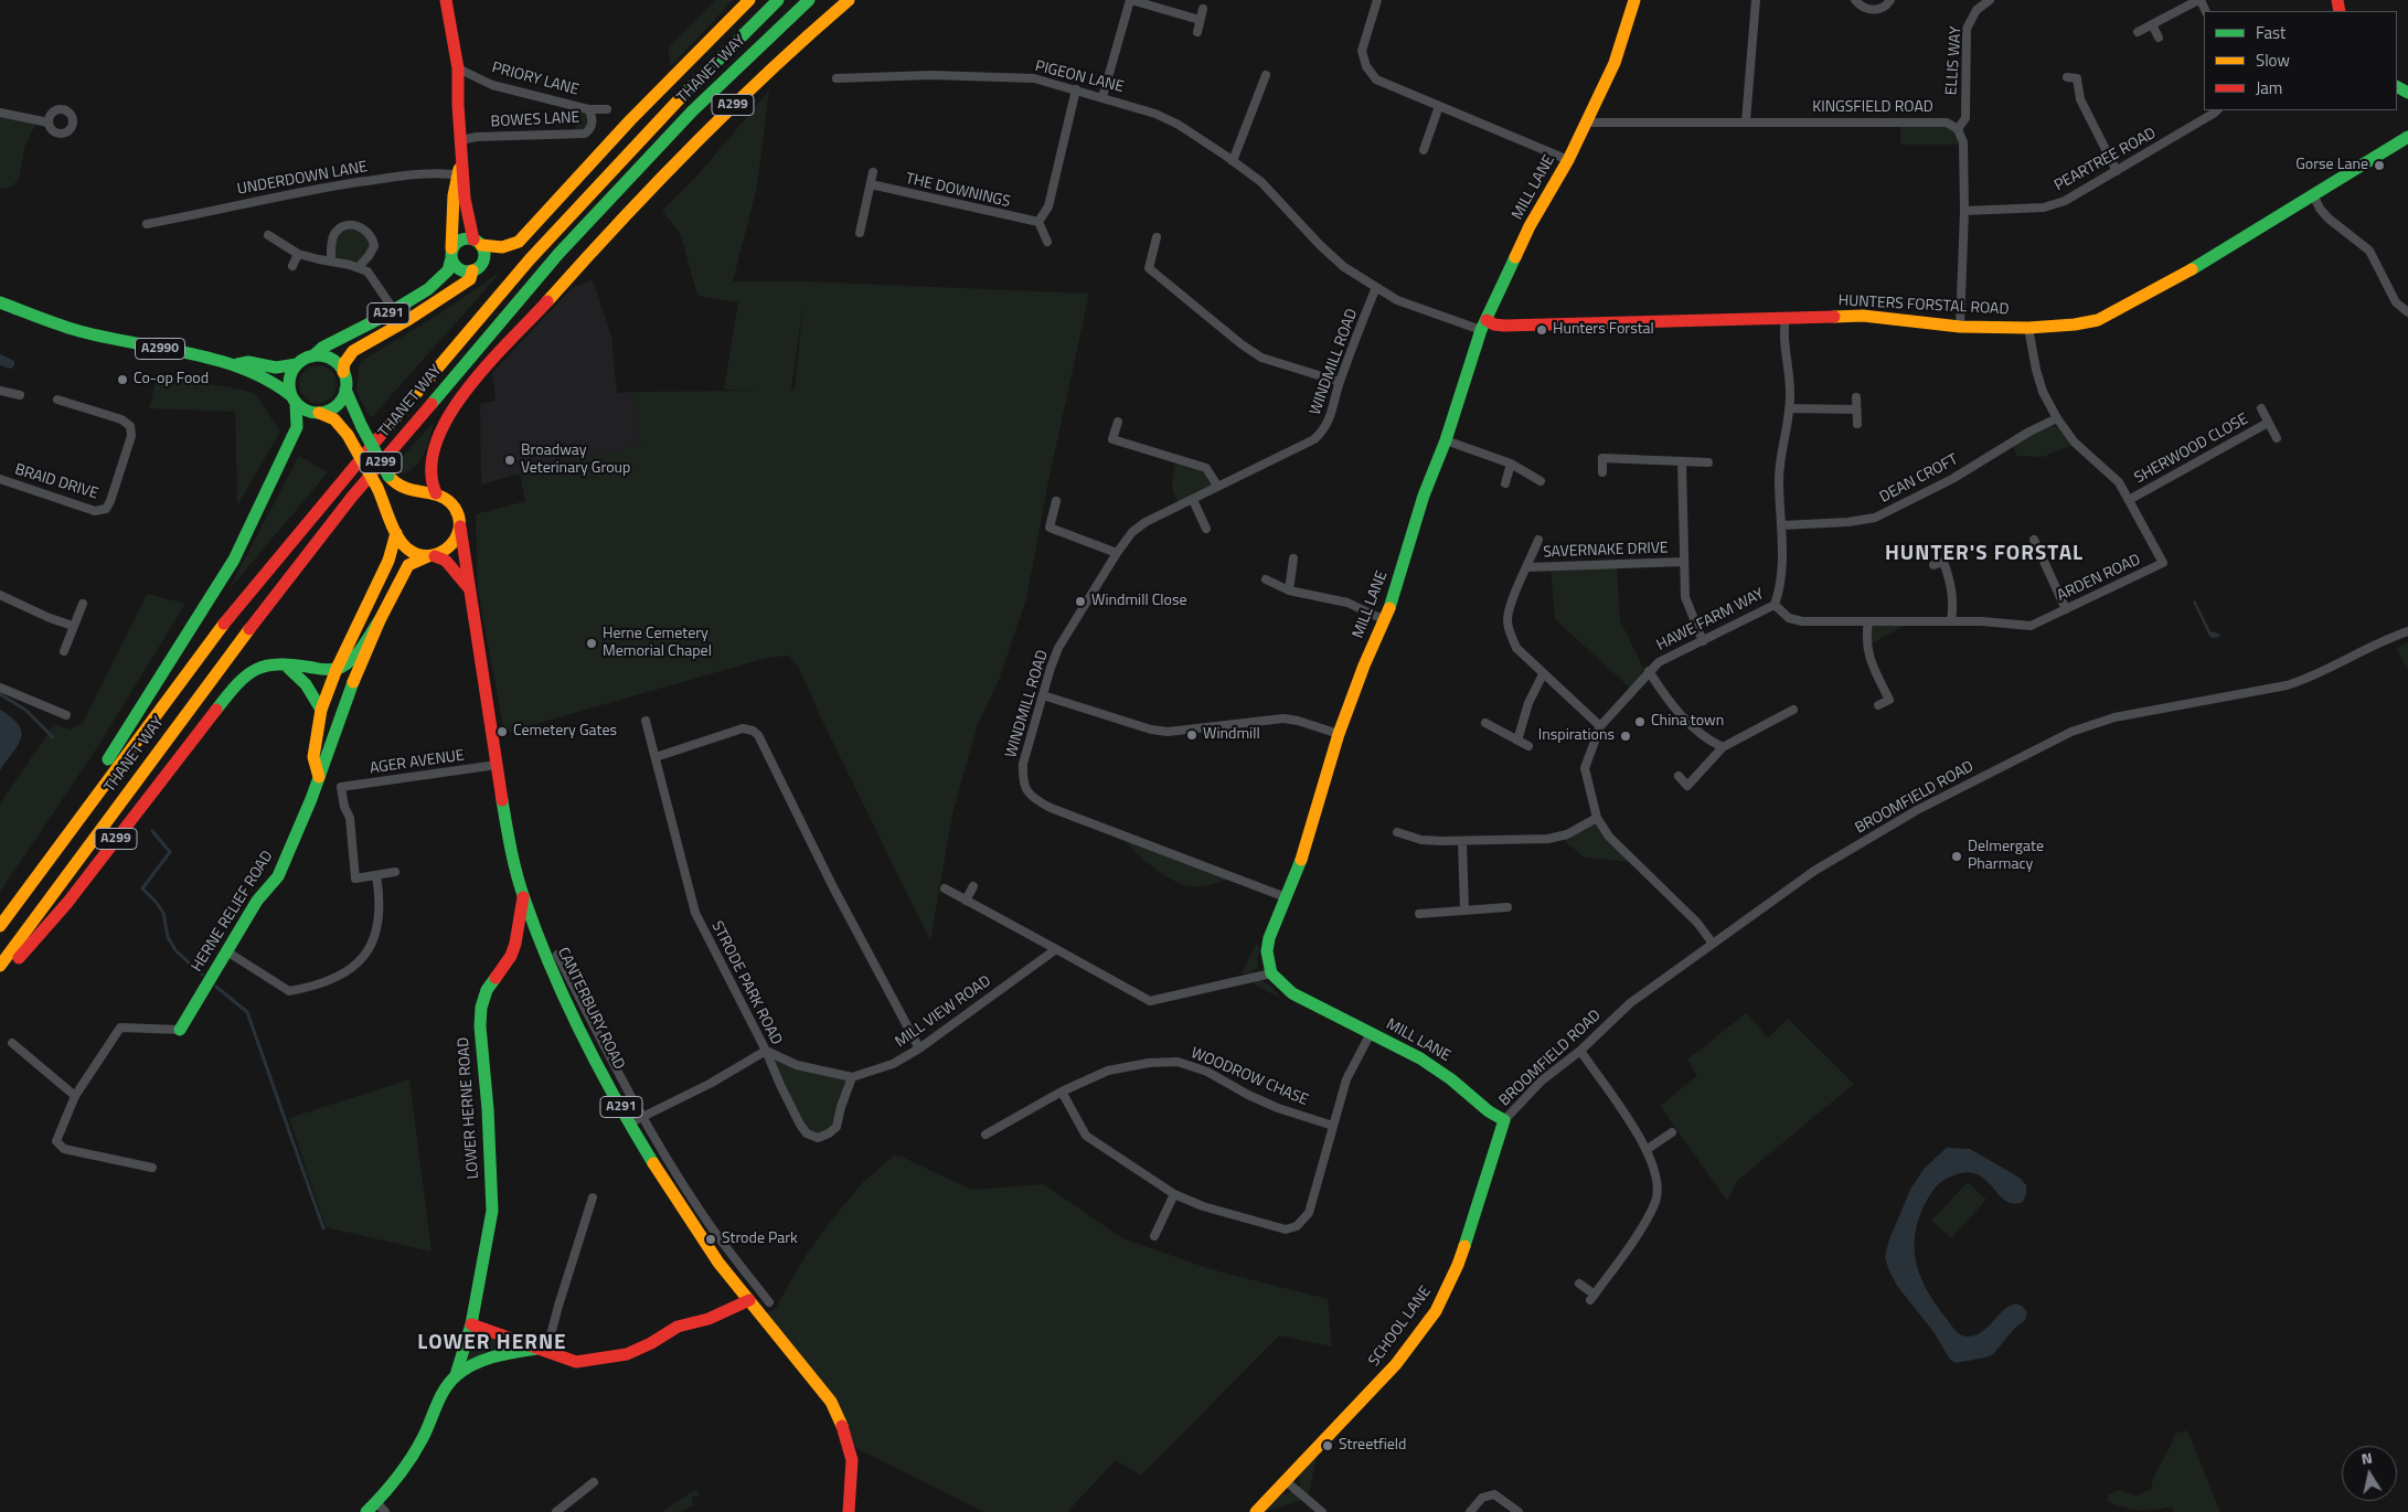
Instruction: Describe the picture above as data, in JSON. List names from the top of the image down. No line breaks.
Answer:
{"streets":{"main road":["THANET WAY","A299","MILL LANE","HUNTERS FORSTAL ROAD","A291","A2990","HERNE RELIEF ROAD","CANTERBURY ROAD","LOWER HERNE ROAD","SCHOOL LANE"],"street":["ELLIS WAY","PIGEON LANE","PRIORY LANE","KINGSFIELD ROAD","BOWES LANE","PEARTREE ROAD","UNDERDOWN LANE","THE DOWNINGS","WINDMILL ROAD","SHERWOOD CLOSE","DEAN CROFT","BRAID DRIVE","SAVERNAKE DRIVE","ARDEN ROAD","HAWE FARM WAY","AGER AVENUE","BROOMFIELD ROAD","STRODE PARK ROAD","MILL VIEW ROAD","WOODROW CHASE"]},"crossings":[["ELLIS WAY","KINGSFIELD ROAD"],["THANET WAY","A299"],["PIGEON LANE","MILL LANE"],["PIGEON LANE","HUNTERS FORSTAL ROAD"],["PIGEON LANE","WINDMILL ROAD"],["PRIORY LANE","BOWES LANE"],["A299","A291"],["A299","A2990"],["A299","CANTERBURY ROAD"],["KINGSFIELD ROAD","MILL LANE"],["MILL LANE","HUNTERS FORSTAL ROAD"],["MILL LANE","WINDMILL ROAD"],["MILL LANE","BROOMFIELD ROAD"],["MILL LANE","SCHOOL LANE"],["HUNTERS FORSTAL ROAD","ARDEN ROAD"],["HUNTERS FORSTAL ROAD","HAWE FARM WAY"],["A291","A2990"],["SHERWOOD CLOSE","ARDEN ROAD"],["DEAN CROFT","ARDEN ROAD"],["DEAN CROFT","HAWE FARM WAY"],["SAVERNAKE DRIVE","HAWE FARM WAY"],["ARDEN ROAD","HAWE FARM WAY"],["HAWE FARM WAY","BROOMFIELD ROAD"],["AGER AVENUE","CANTERBURY ROAD"],["BROOMFIELD ROAD","SCHOOL LANE"],["HERNE RELIEF ROAD","CANTERBURY ROAD"],["STRODE PARK ROAD","MILL VIEW ROAD"],["CANTERBURY ROAD","LOWER HERNE ROAD"]],"districts":["HUNTER'S FORSTAL","LOWER HERNE"],"places":["Gorse Lane","Hunters Forstal","Co-op Food","Broadway Veterinary Group","Windmill Close","Herne Cemetery Memorial Chapel","China town","Cemetery Gates","Windmill","Inspirations","Delmergate Pharmacy","Strode Park","Streetfield"],"legend":["Fast","Slow","Jam"],"north":"top"}
